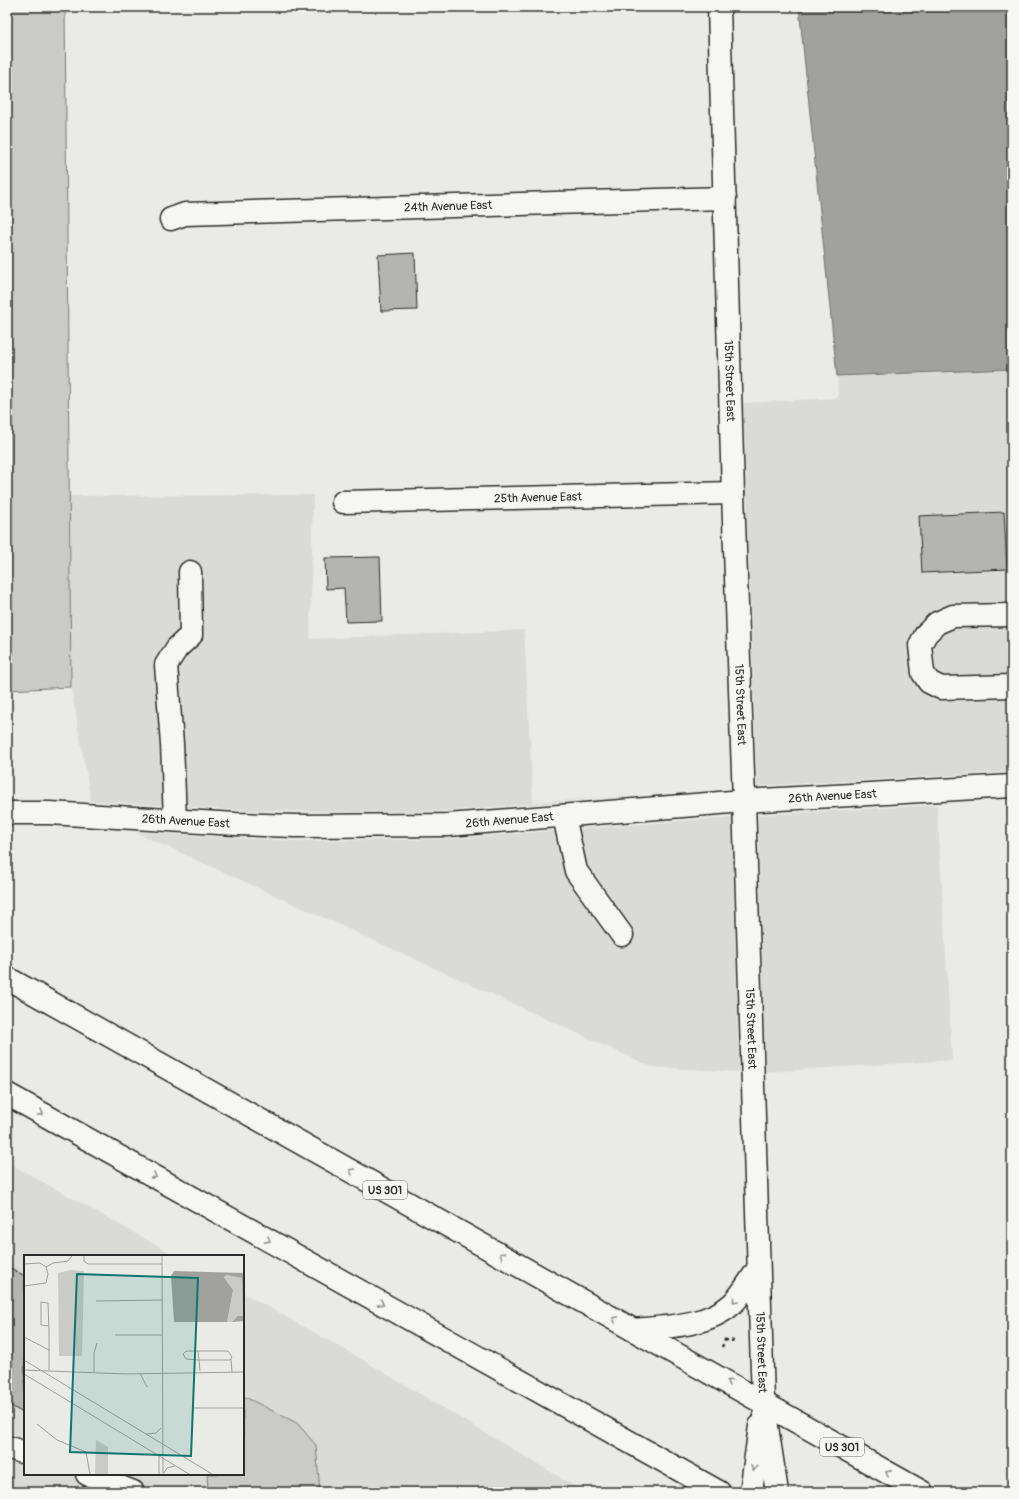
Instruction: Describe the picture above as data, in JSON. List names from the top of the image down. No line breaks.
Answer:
{"streets":{"main road":["24th Avenue East","15th Street East","25th Avenue East","26th Avenue East","US 301"]},"crossings":[["24th Avenue East","15th Street East"],["15th Street East","25th Avenue East"],["15th Street East","26th Avenue East"],["15th Street East","US 301"]]}
